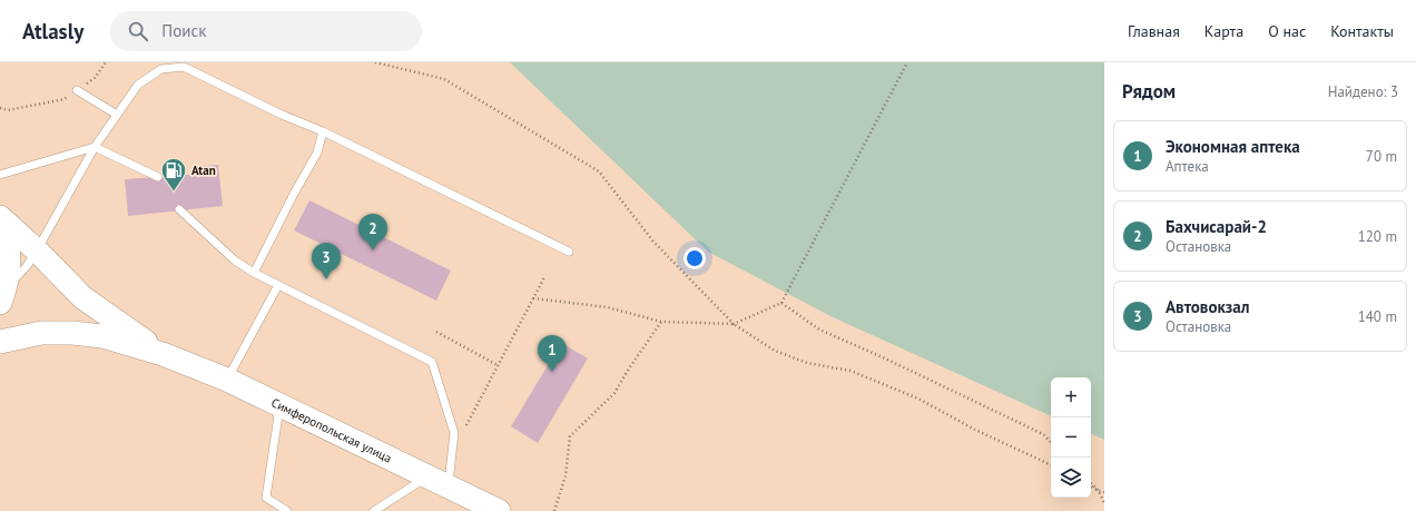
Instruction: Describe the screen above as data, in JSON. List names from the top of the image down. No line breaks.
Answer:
{"streets":{"main road":["Симферопольская улица"]},"places":{"fuel station":["Atan"]},"page":{"header":"Atlasly","search":"Поиск","nav":["Главная","Карта","О нас","Контакты"],"heading":["Рядом","Найдено: 3"],"list":[{"mark":"1","name":"Экономная аптека","note":"Аптека","value":"70 m"},{"mark":"2","name":"Бахчисарай-2","note":"Остановка","value":"120 m"},{"mark":"3","name":"Автовокзал","note":"Остановка","value":"140 m"}],"pins":["2","3","1"],"map_buttons":["+","−"]}}
